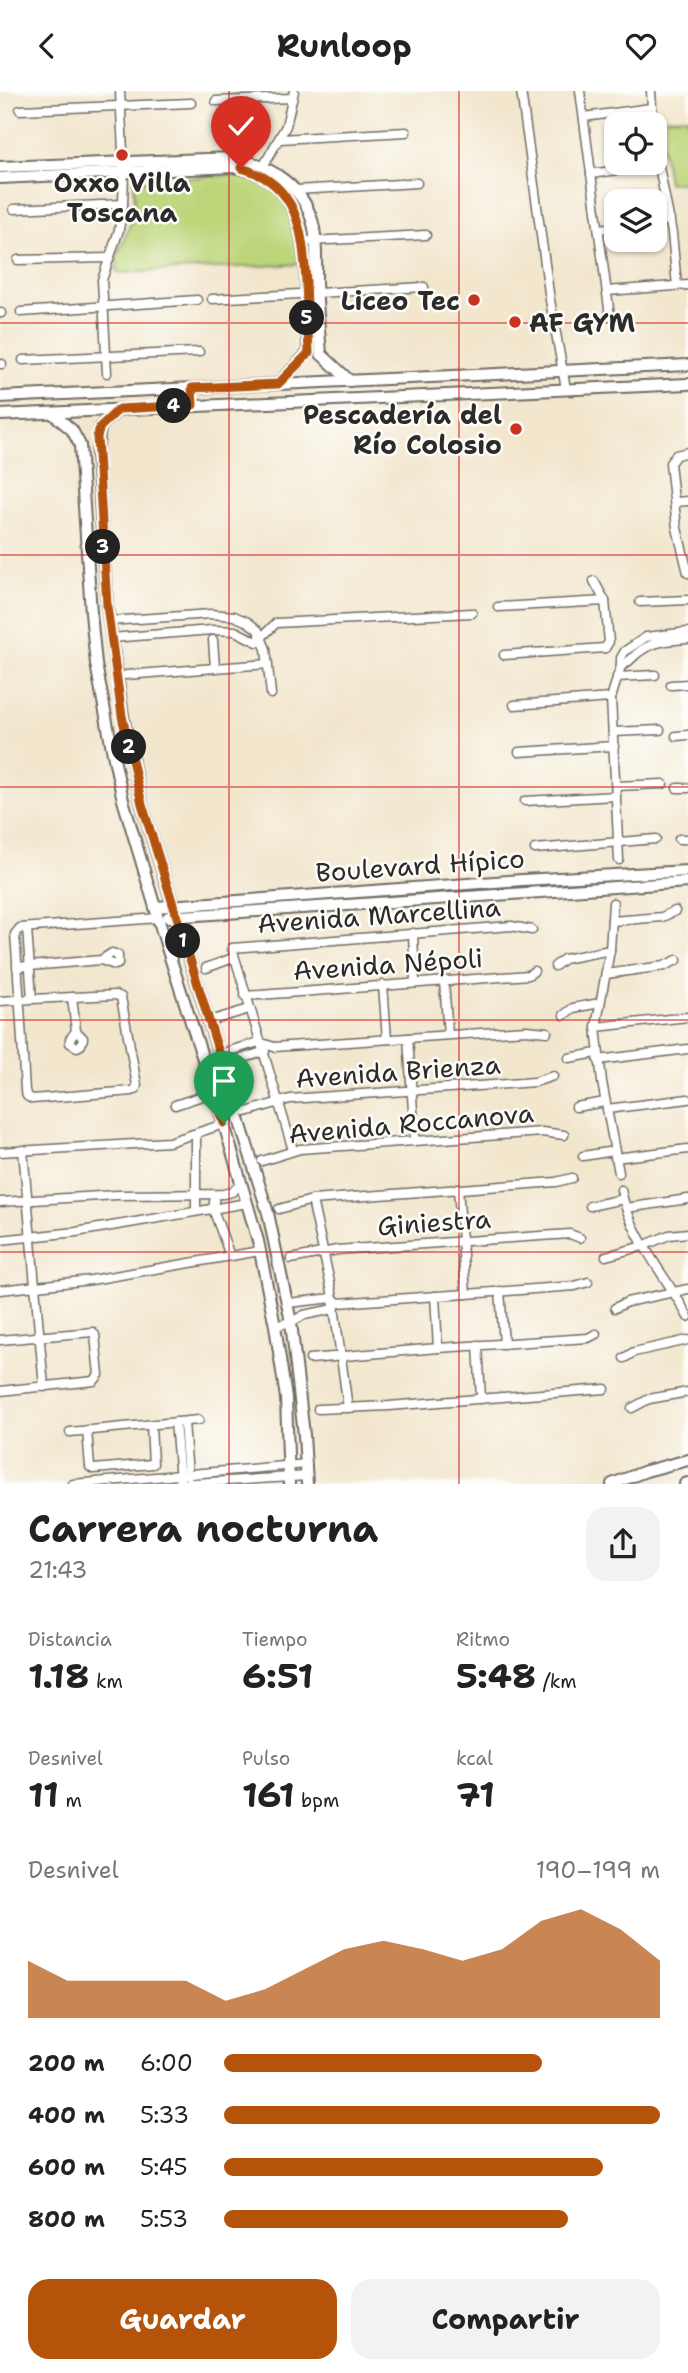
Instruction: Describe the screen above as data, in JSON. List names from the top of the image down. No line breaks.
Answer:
{"streets":{"street":["Boulevard Hípico","Avenida Marcellina","Avenida Népoli","Avenida Brienza","Avenida Roccanova","Giniestra"]},"places":["Oxxo Villa Toscana","Liceo Tec","AF GYM","Pescadería del Río Colosio"],"page":{"header":"Runloop","pins":["5","4","3","2","1"],"heading":["Carrera nocturna","21:43"],"stats":[["Distancia","1.18 km"],["Tiempo","6:51"],["Ritmo","5:48 /km"],["Desnivel","11 m"],["Pulso","161 bpm"],["kcal","71"]],"chart":["Desnivel","190–199 m"],"list":[{"name":"200 m","note":"6:00"},{"name":"400 m","note":"5:33"},{"name":"600 m","note":"5:45"},{"name":"800 m","note":"5:53"}],"buttons":["Guardar","Compartir"]}}
